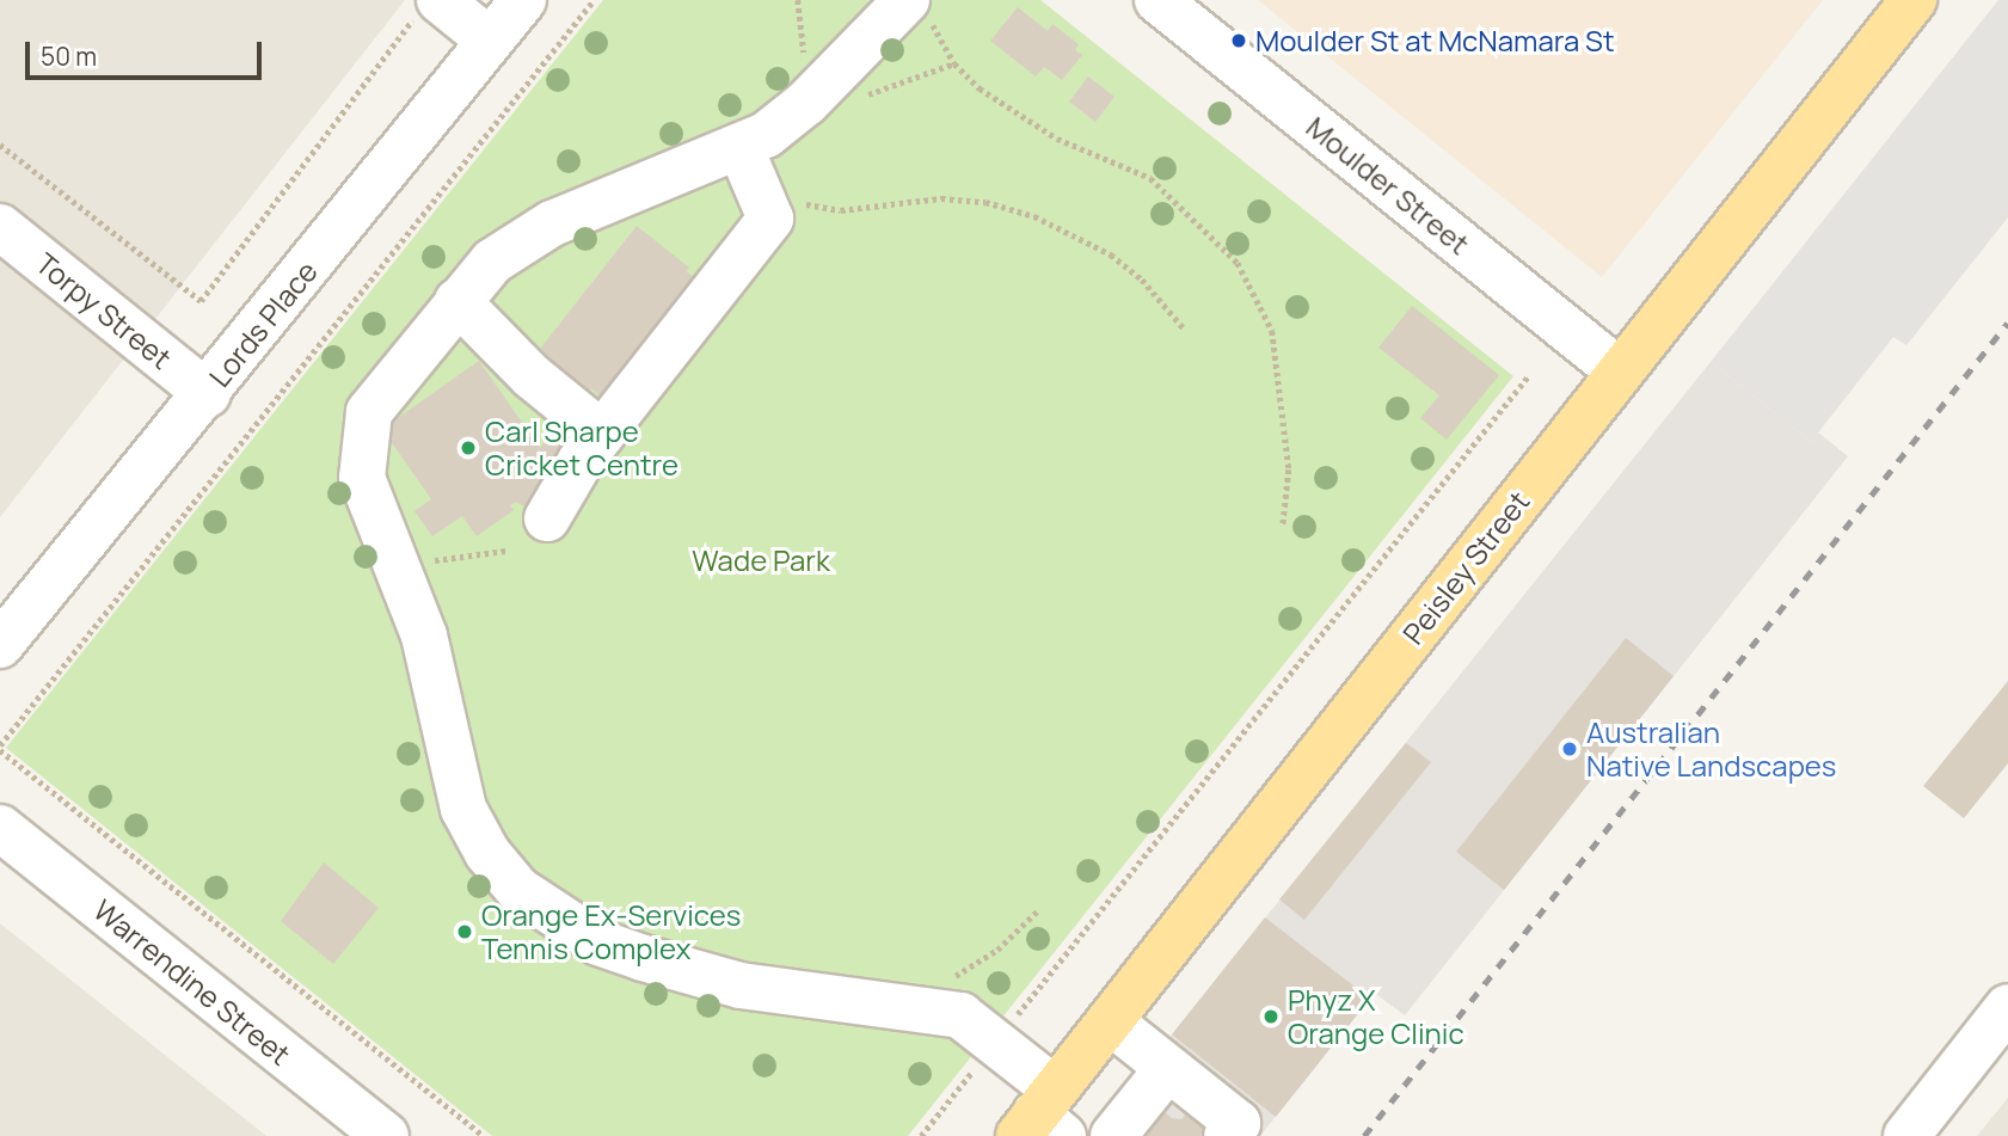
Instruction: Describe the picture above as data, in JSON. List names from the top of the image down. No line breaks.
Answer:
{"streets":{"main road":["Peisley Street"],"street":["Moulder Street","Torpy Street","Lords Place","Warrendine Street"]},"crossings":[["Moulder Street","Peisley Street"],["Torpy Street","Lords Place"]],"parks":["Wade Park"],"places":["Moulder St at McNamara St","Carl Sharpe Cricket Centre","Australian Native Landscapes","Orange Ex-Services Tennis Complex","Phyz X Orange Clinic"],"scale_bar":"50 m"}
